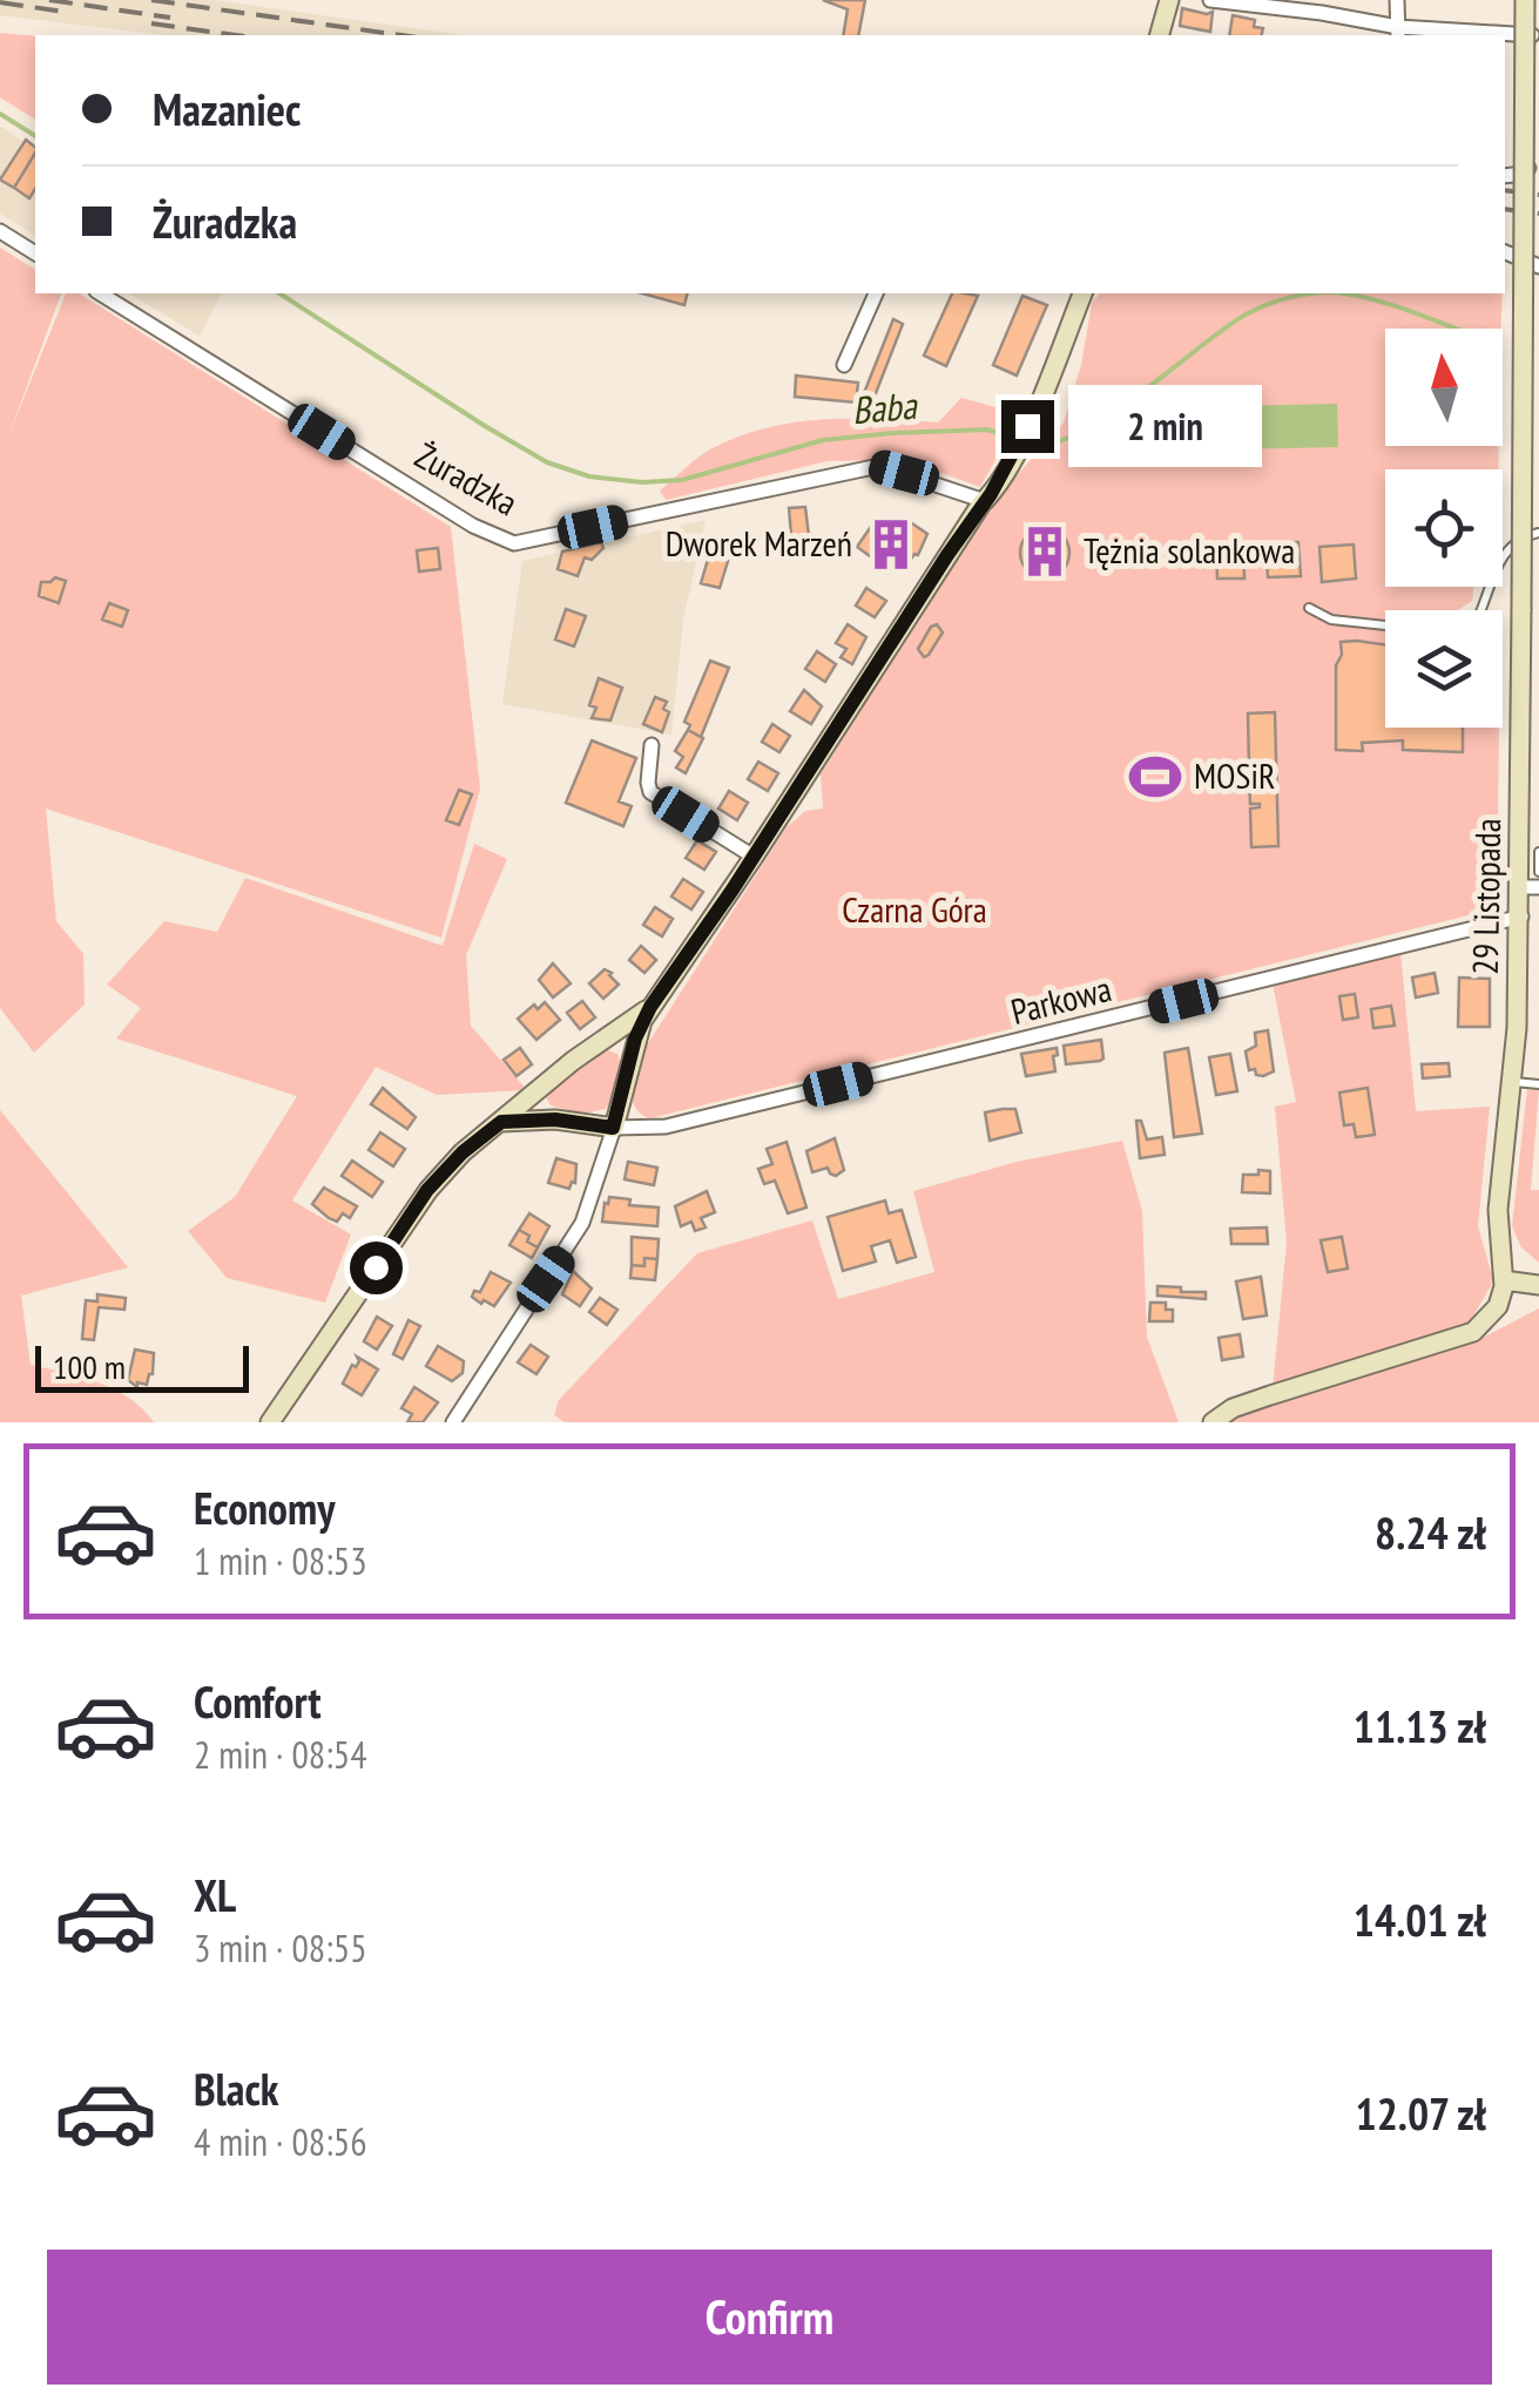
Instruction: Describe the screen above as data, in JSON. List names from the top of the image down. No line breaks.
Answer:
{"streets":{"street":["Żuradzka","29 Listopada","Parkowa"]},"crossings":[["29 Listopada","Parkowa"]],"water":["Baba"],"parks":["Czarna Góra"],"places":{"building":["Dworek Marzeń","Tężnia solankowa"],"sports":["MOSiR"]},"scale_bar":"100 m","north":"top","page":{"banner":["Mazaniec","Żuradzka"],"bubble":"2 min","scale":"100 m","list":[{"name":"Economy","note":"1 min · 08:53","value":"8.24 zł"},{"name":"Comfort","note":"2 min · 08:54","value":"11.13 zł"},{"name":"XL","note":"3 min · 08:55","value":"14.01 zł"},{"name":"Black","note":"4 min · 08:56","value":"12.07 zł"}],"buttons":"Confirm"}}
